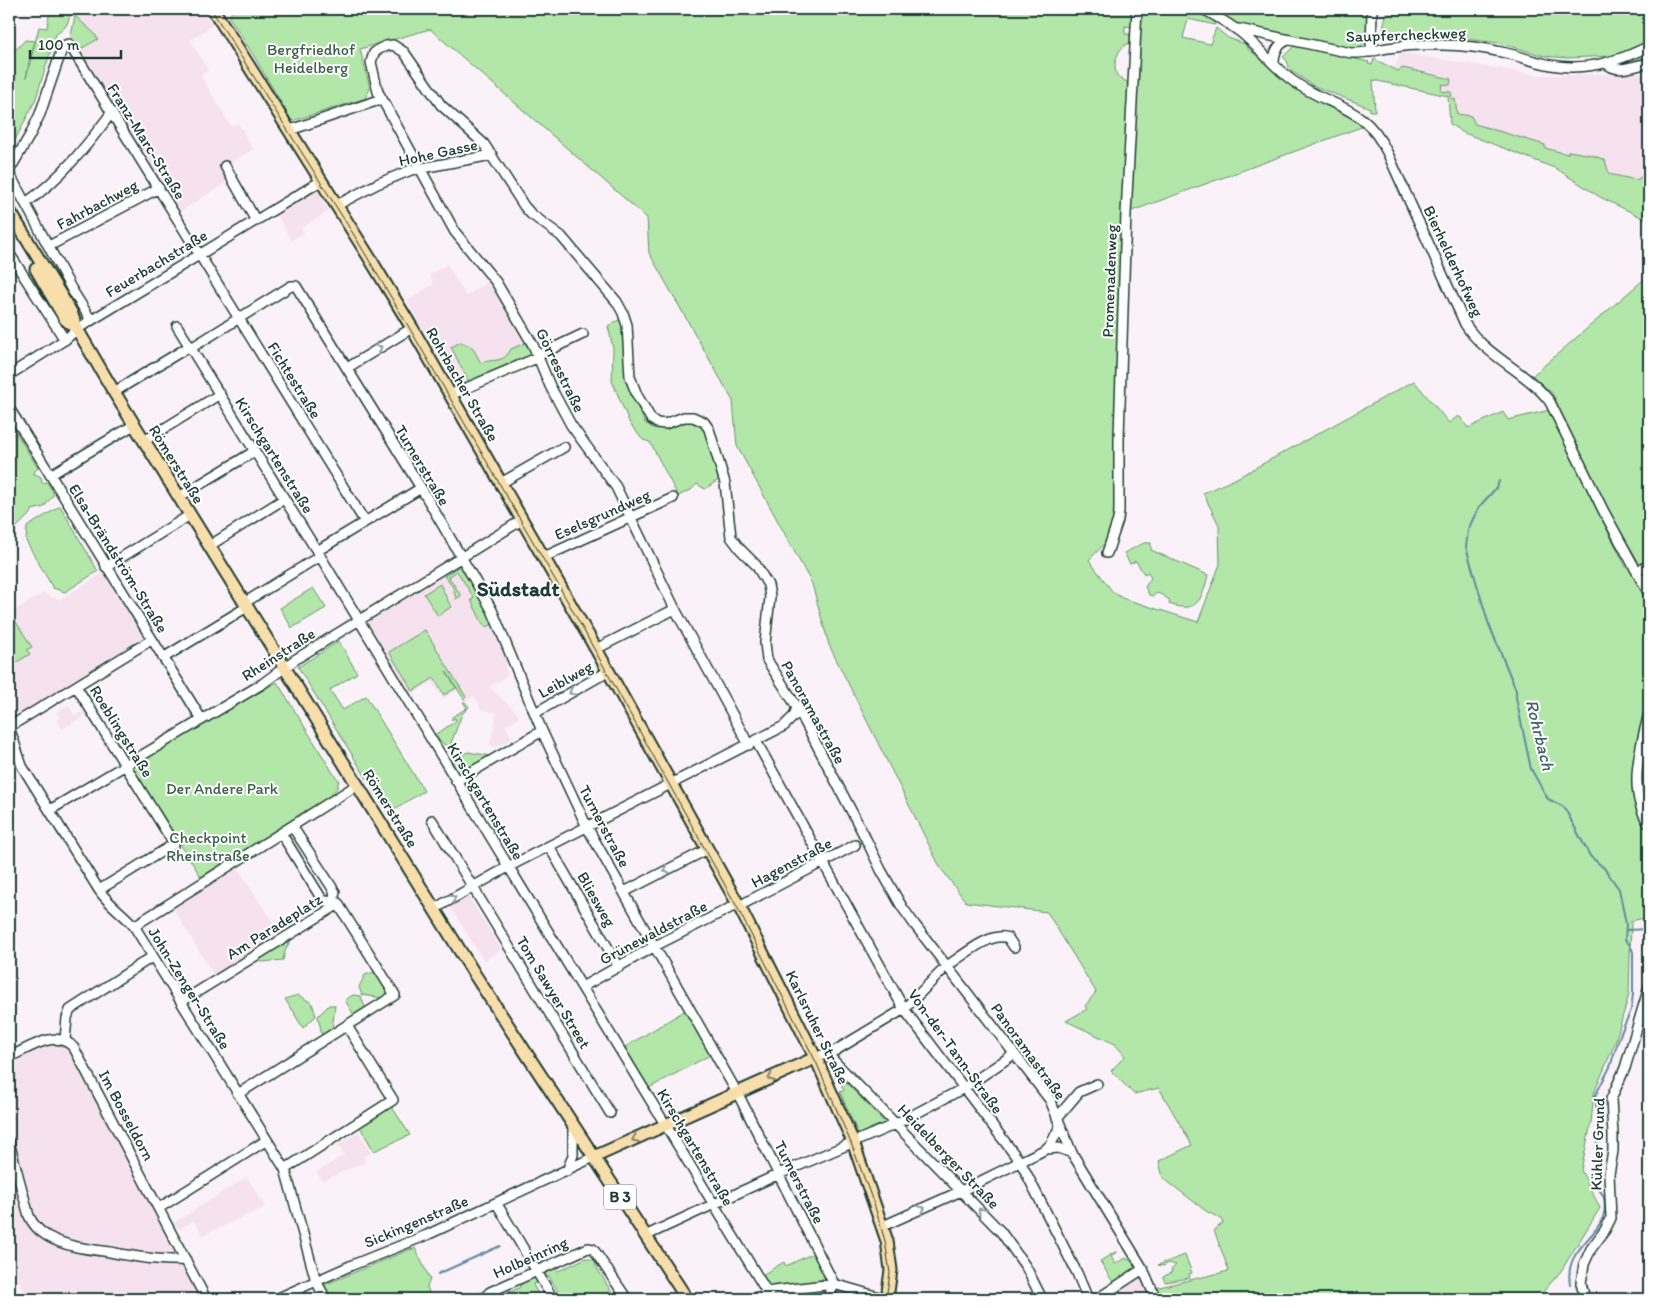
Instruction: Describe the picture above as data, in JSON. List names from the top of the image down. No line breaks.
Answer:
{"streets":{"main road":["Rohrbacher Straße","Römerstraße","Karlsruher Straße","B 3","Sickingenstraße"],"street":["Saupfercheckweg","Franz-Marc-Straße","Hohe Gasse","Fahrbachweg","Bierhelderhofweg","Feuerbachstraße","Promenadenweg","Görresstraße","Fichtestraße","Kirschgartenstraße","Turnerstraße","Eselsgrundweg","Elsa-Brändström-Straße","Rheinstraße","Leiblweg","Panoramastraße","Roeblingstraße","Hagenstraße","Bliesweg","Am Paradeplatz","Grünewaldstraße","John-Zenger-Straße","Tom Sawyer Street","Von-der-Tann-Straße","Im Bosseldorn","Kühler Grund","Heidelberger Straße","Holbeinring"]},"crossings":[["Saupfercheckweg","Bierhelderhofweg"],["Franz-Marc-Straße","Fahrbachweg"],["Franz-Marc-Straße","Feuerbachstraße"],["Franz-Marc-Straße","Fichtestraße"],["Hohe Gasse","Görresstraße"],["Hohe Gasse","Rohrbacher Straße"],["Hohe Gasse","Panoramastraße"],["Feuerbachstraße","Fichtestraße"],["Feuerbachstraße","Rohrbacher Straße"],["Feuerbachstraße","Römerstraße"],["Görresstraße","Eselsgrundweg"],["Görresstraße","Panoramastraße"],["Görresstraße","Von-der-Tann-Straße"],["Fichtestraße","Turnerstraße"],["Fichtestraße","Elsa-Brändström-Straße"],["Rohrbacher Straße","Eselsgrundweg"],["Rohrbacher Straße","Rheinstraße"],["Rohrbacher Straße","Leiblweg"],["Rohrbacher Straße","Karlsruher Straße"],["Kirschgartenstraße","Elsa-Brändström-Straße"],["Kirschgartenstraße","Rheinstraße"],["Kirschgartenstraße","Grünewaldstraße"],["Kirschgartenstraße","Sickingenstraße"],["Römerstraße","Elsa-Brändström-Straße"],["Römerstraße","Rheinstraße"],["Römerstraße","Sickingenstraße"],["Turnerstraße","Elsa-Brändström-Straße"],["Turnerstraße","Rheinstraße"],["Turnerstraße","Leiblweg"],["Turnerstraße","Grünewaldstraße"],["Turnerstraße","Sickingenstraße"],["Elsa-Brändström-Straße","Rheinstraße"],["Rheinstraße","Roeblingstraße"],["Rheinstraße","John-Zenger-Straße"],["Roeblingstraße","John-Zenger-Straße"],["Hagenstraße","Grünewaldstraße"],["Hagenstraße","Karlsruher Straße"],["Hagenstraße","Von-der-Tann-Straße"],["Bliesweg","Grünewaldstraße"],["Am Paradeplatz","John-Zenger-Straße"],["Grünewaldstraße","Karlsruher Straße"],["John-Zenger-Straße","Sickingenstraße"],["Karlsruher Straße","Sickingenstraße"]],"one_way":["Leiblweg","Heidelberger Straße"],"districts":["Südstadt"],"water":["Rohrbach"],"parks":["Bergfriedhof Heidelberg","Der Andere Park","Checkpoint Rheinstraße"],"scale_bar":"100 m"}
